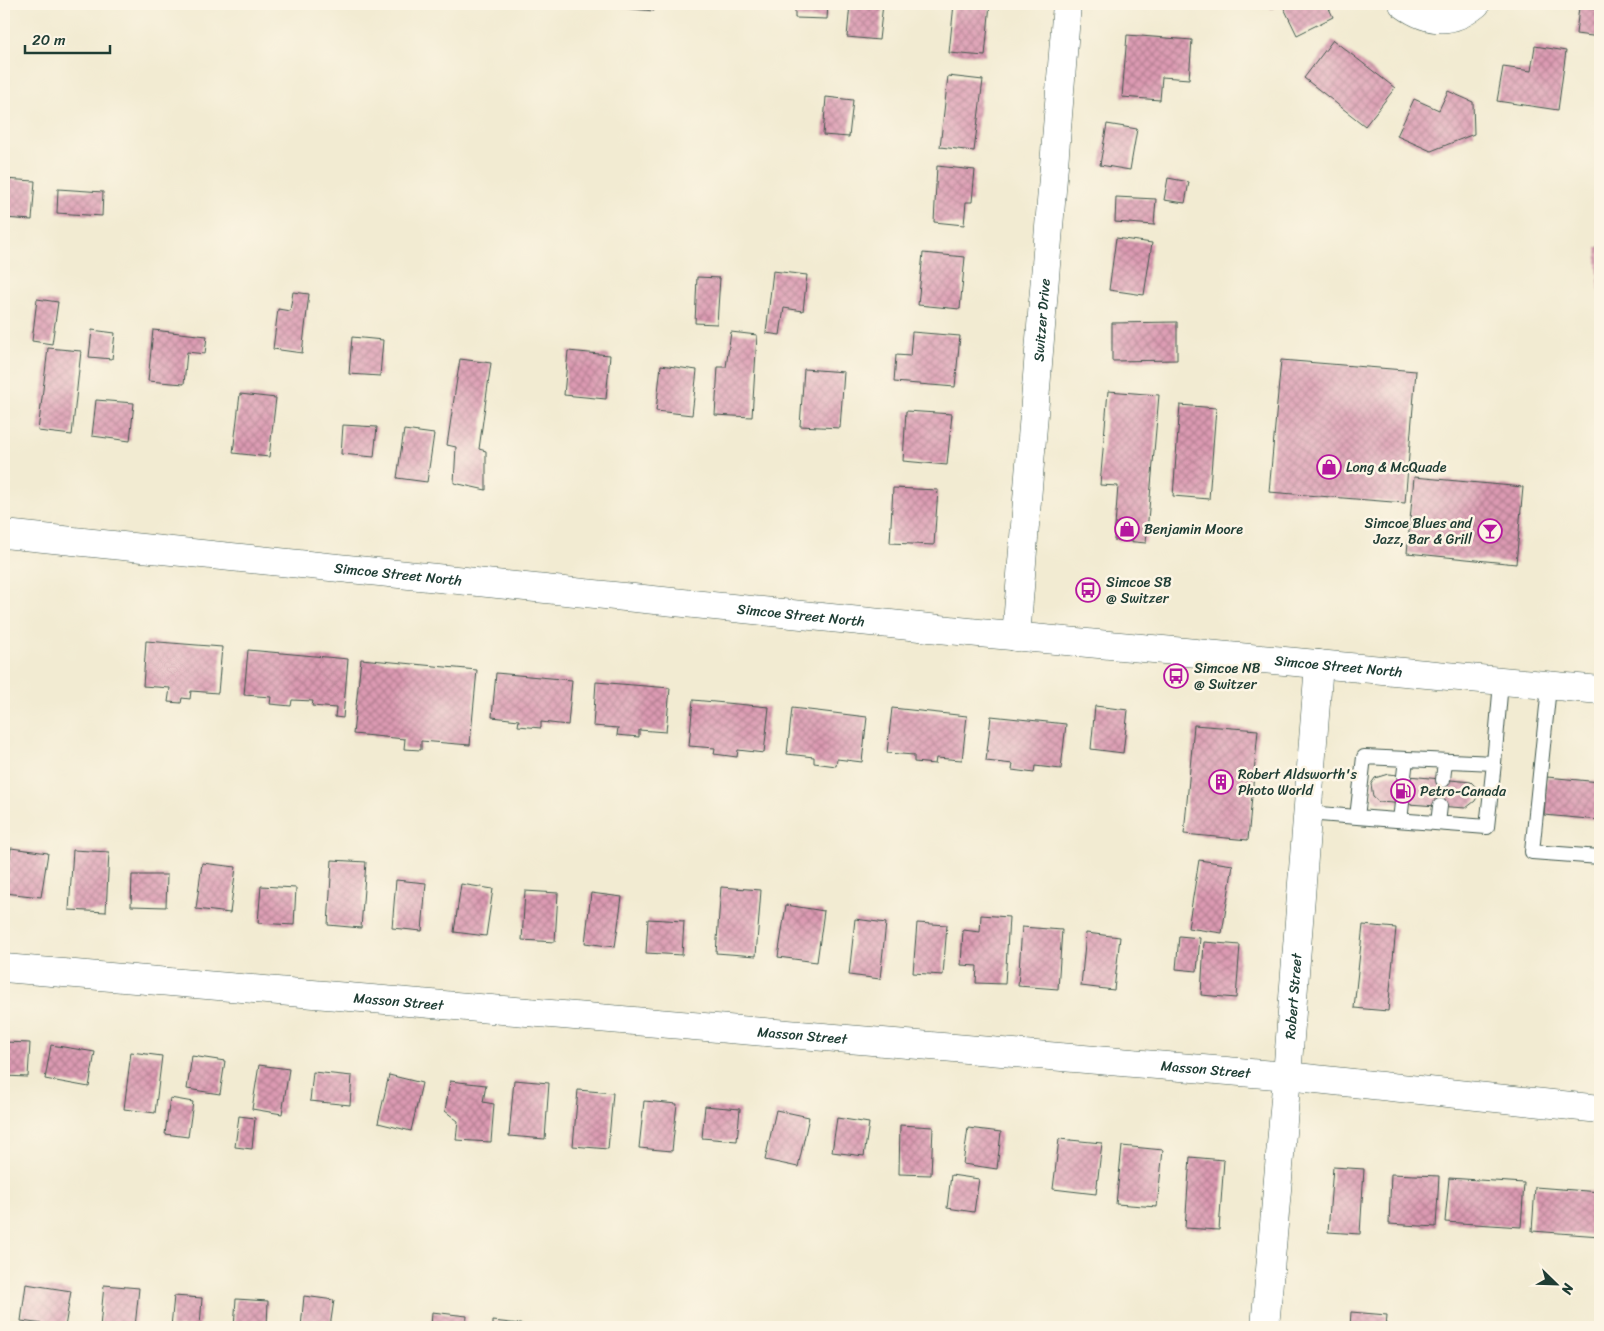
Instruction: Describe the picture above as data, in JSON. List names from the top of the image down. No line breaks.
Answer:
{"streets":{"street":["Switzer Drive","Simcoe Street North","Robert Street","Masson Street"]},"crossings":[["Switzer Drive","Simcoe Street North"],["Simcoe Street North","Robert Street"],["Robert Street","Masson Street"]],"places":{"shop":["Long & McQuade","Benjamin Moore"],"bar":["Simcoe Blues and Jazz, Bar & Grill"],"bus stop":["Simcoe SB @ Switzer","Simcoe NB @ Switzer"],"building":["Robert Aldsworth's Photo World"],"fuel station":["Petro-Canada"]},"scale_bar":"20 m","north":"bottom right"}
